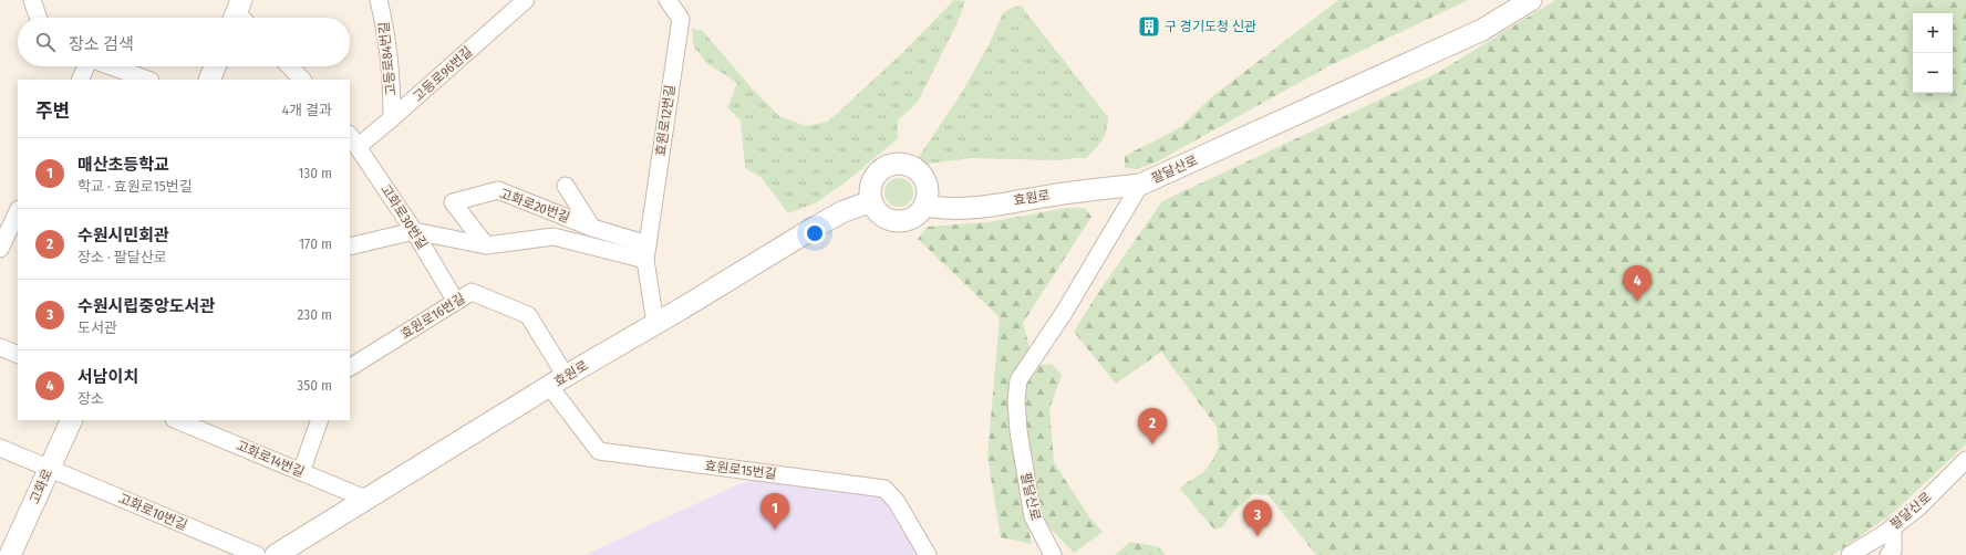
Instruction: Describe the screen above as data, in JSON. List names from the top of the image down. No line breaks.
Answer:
{"streets":{"street":["고등로84번길","고등로96번길","효원로12번길","팔달산로","효원로","고화로20번길","고화로30번길","효원로16번길","고화로14번길","효원로15번길","고화로","고화로10번길"]},"crossings":[["고등로84번길","고등로96번길"],["고등로96번길","고화로30번길"],["효원로12번길","효원로"],["효원로12번길","고화로20번길"],["팔달산로","효원로"],["효원로","효원로16번길"],["효원로","고화로14번길"],["효원로","효원로15번길"],["고화로20번길","고화로30번길"],["고화로30번길","효원로16번길"],["효원로16번길","효원로15번길"],["고화로","고화로10번길"]],"places":{"building":["구 경기도청 신관"]},"page":{"map_buttons":["+","−"],"search":"장소 검색","heading":["주변","4개 결과"],"list":[{"mark":"1","name":"매산초등학교","note":"학교 · 효원로15번길","value":"130 m"},{"mark":"2","name":"수원시민회관","note":"장소 · 팔달산로","value":"170 m"},{"mark":"3","name":"수원시립중앙도서관","note":"도서관","value":"230 m"},{"mark":"4","name":"서남이치","note":"장소","value":"350 m"}],"pins":["4","2","1","3"]}}
